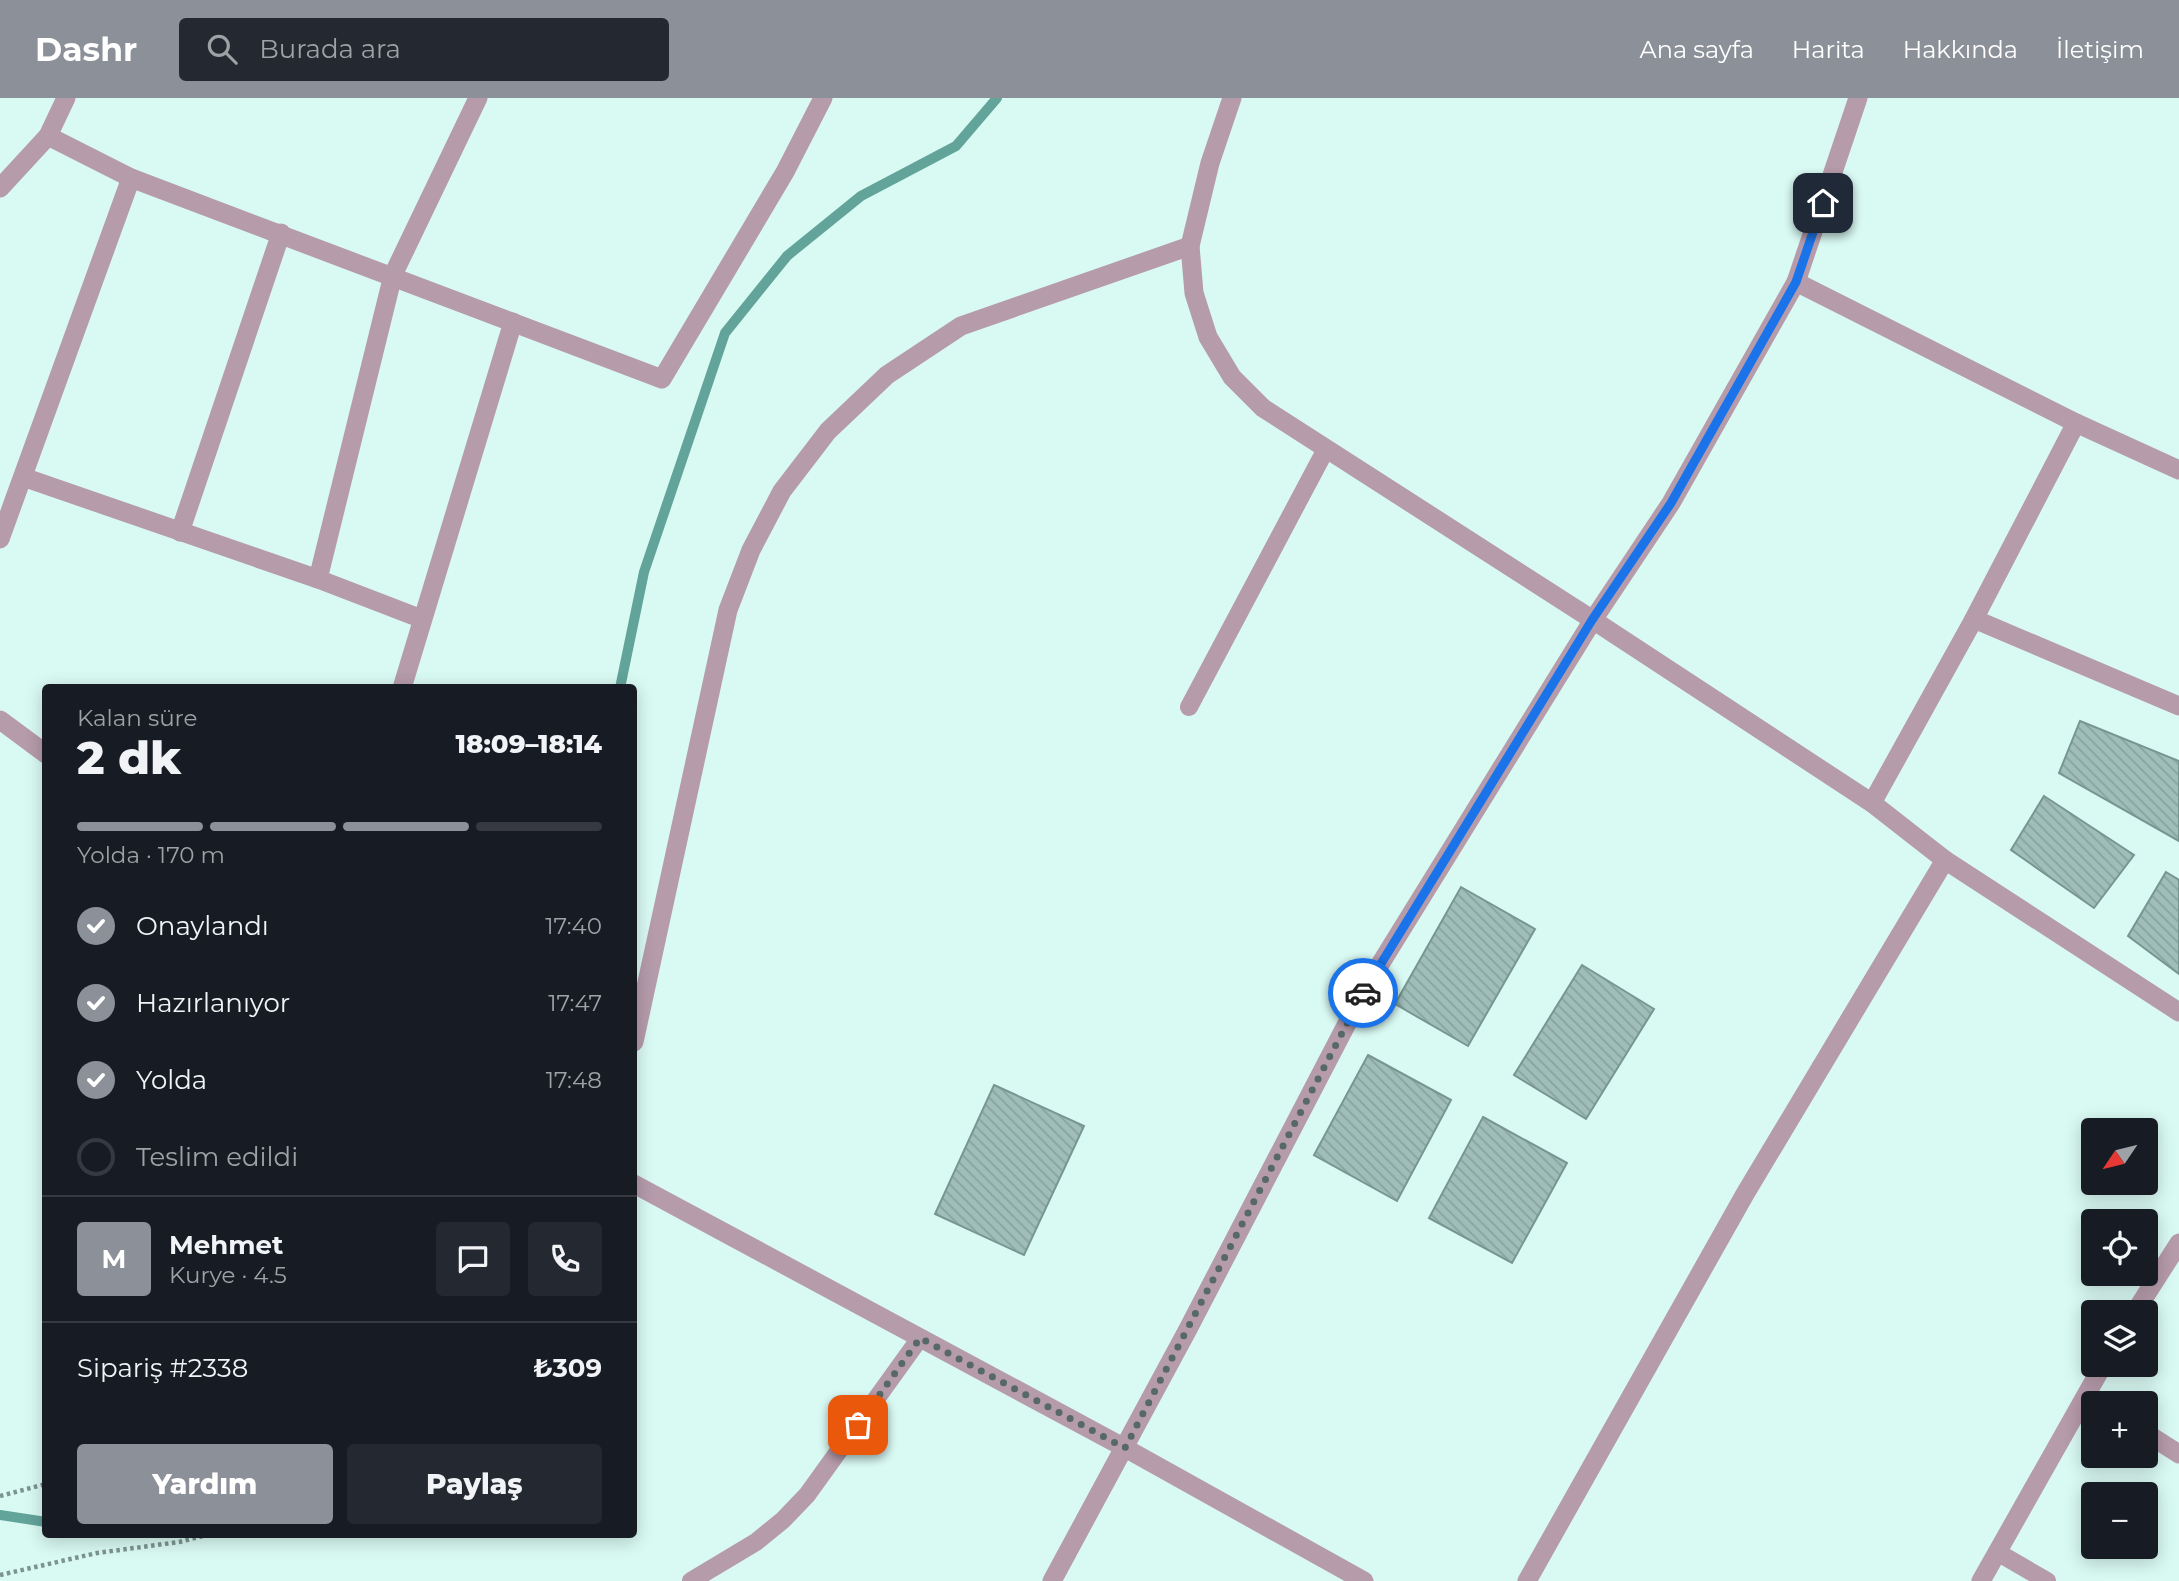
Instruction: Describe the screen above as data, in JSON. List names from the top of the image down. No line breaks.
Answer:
{"north":"bottom left","page":{"header":"Dashr","search":"Burada ara","nav":["Ana sayfa","Harita","Hakkında","İletişim"],"heading":["2 dk","Kalan süre","18:09–18:14"],"panel":["Mehmet","Kurye · 4.5","Sipariş #2338","₺309"],"bar":"Yolda · 170 m","list":[["Onaylandı","17:40"],["Hazırlanıyor","17:47"],["Yolda","17:48"],"Teslim edildi"],"map_buttons":["+","−"],"round":"M","buttons":["Yardım","Paylaş"]}}
